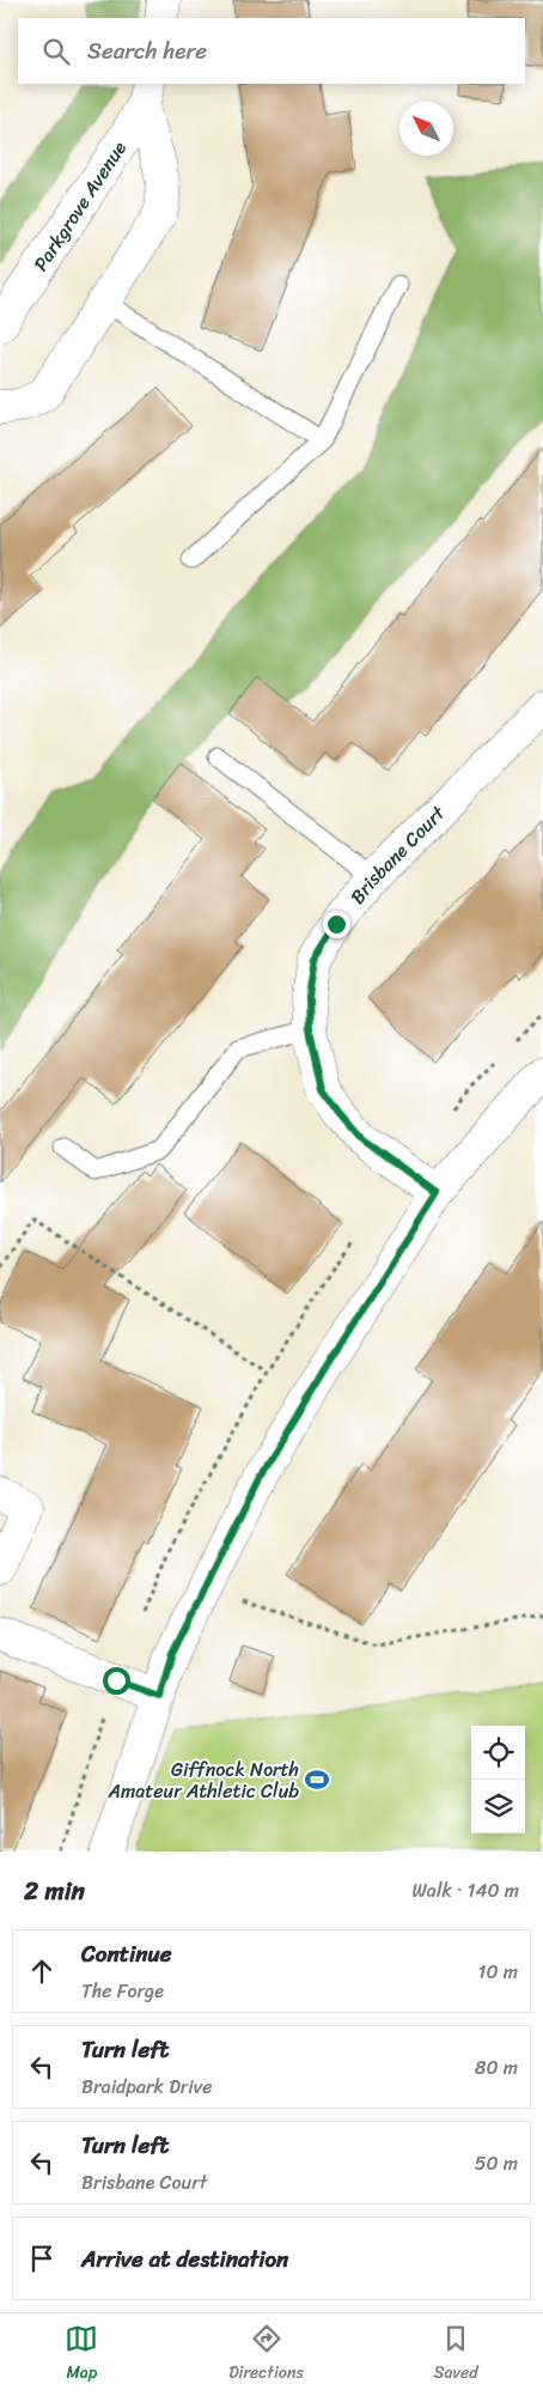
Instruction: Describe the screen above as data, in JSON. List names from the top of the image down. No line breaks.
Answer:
{"streets":{"street":["Parkgrove Avenue","Brisbane Court"]},"places":{"sports":["Giffnock North Amateur Athletic Club"]},"north":"top left","page":{"search":"Search here","heading":["2 min","Walk · 140 m"],"list":[["Continue","The Forge","10 m"],["Turn left","Braidpark Drive","80 m"],["Turn left","Brisbane Court","50 m"],"Arrive at destination"],"nav":["Map","Directions","Saved"]}}
